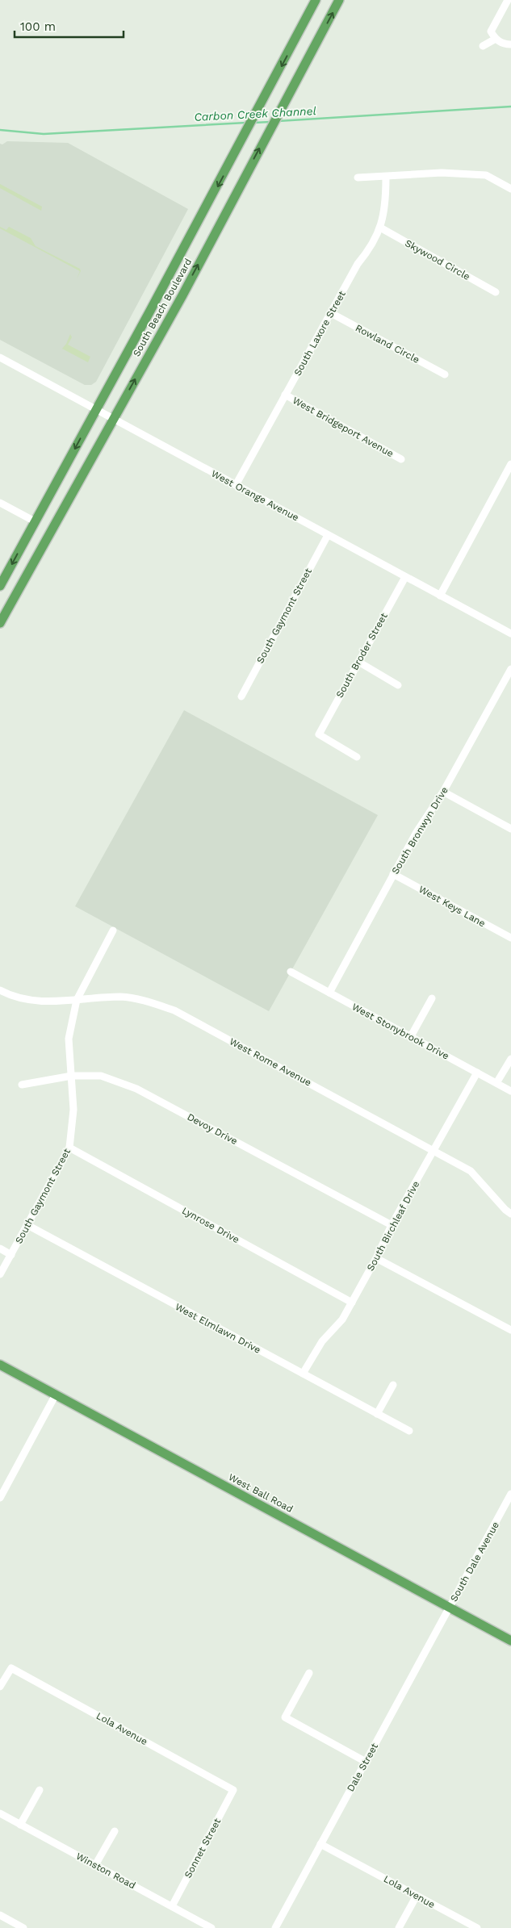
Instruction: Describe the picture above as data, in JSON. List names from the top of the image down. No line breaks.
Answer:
{"streets":{"main road":["South Beach Boulevard","West Ball Road"],"street":["Skywood Circle","South Laxore Street","Rowland Circle","West Bridgeport Avenue","West Orange Avenue","South Gaymont Street","South Broder Street","South Bronwyn Drive","West Keys Lane","West Stonybrook Drive","West Rome Avenue","Devoy Drive","Lynrose Drive","South Birchleaf Drive","West Elmlawn Drive","South Dale Avenue","Lola Avenue","Dale Street","Sonnet Street","Winston Road"]},"crossings":[["Skywood Circle","South Laxore Street"],["South Beach Boulevard","West Orange Avenue"],["South Laxore Street","Rowland Circle"],["South Laxore Street","West Bridgeport Avenue"],["South Laxore Street","West Orange Avenue"],["West Orange Avenue","South Gaymont Street"],["West Orange Avenue","South Broder Street"],["South Gaymont Street","West Rome Avenue"],["South Gaymont Street","Devoy Drive"],["South Gaymont Street","Lynrose Drive"],["South Gaymont Street","West Elmlawn Drive"],["South Bronwyn Drive","West Keys Lane"],["South Bronwyn Drive","West Stonybrook Drive"],["West Stonybrook Drive","South Birchleaf Drive"],["West Rome Avenue","South Birchleaf Drive"],["Devoy Drive","South Birchleaf Drive"],["Lynrose Drive","South Birchleaf Drive"],["South Birchleaf Drive","West Elmlawn Drive"],["West Ball Road","South Dale Avenue"],["West Ball Road","Dale Street"],["South Dale Avenue","Dale Street"],["Lola Avenue","Dale Street"],["Lola Avenue","Sonnet Street"],["Sonnet Street","Winston Road"]],"water":["Carbon Creek Channel"],"scale_bar":"100 m"}
